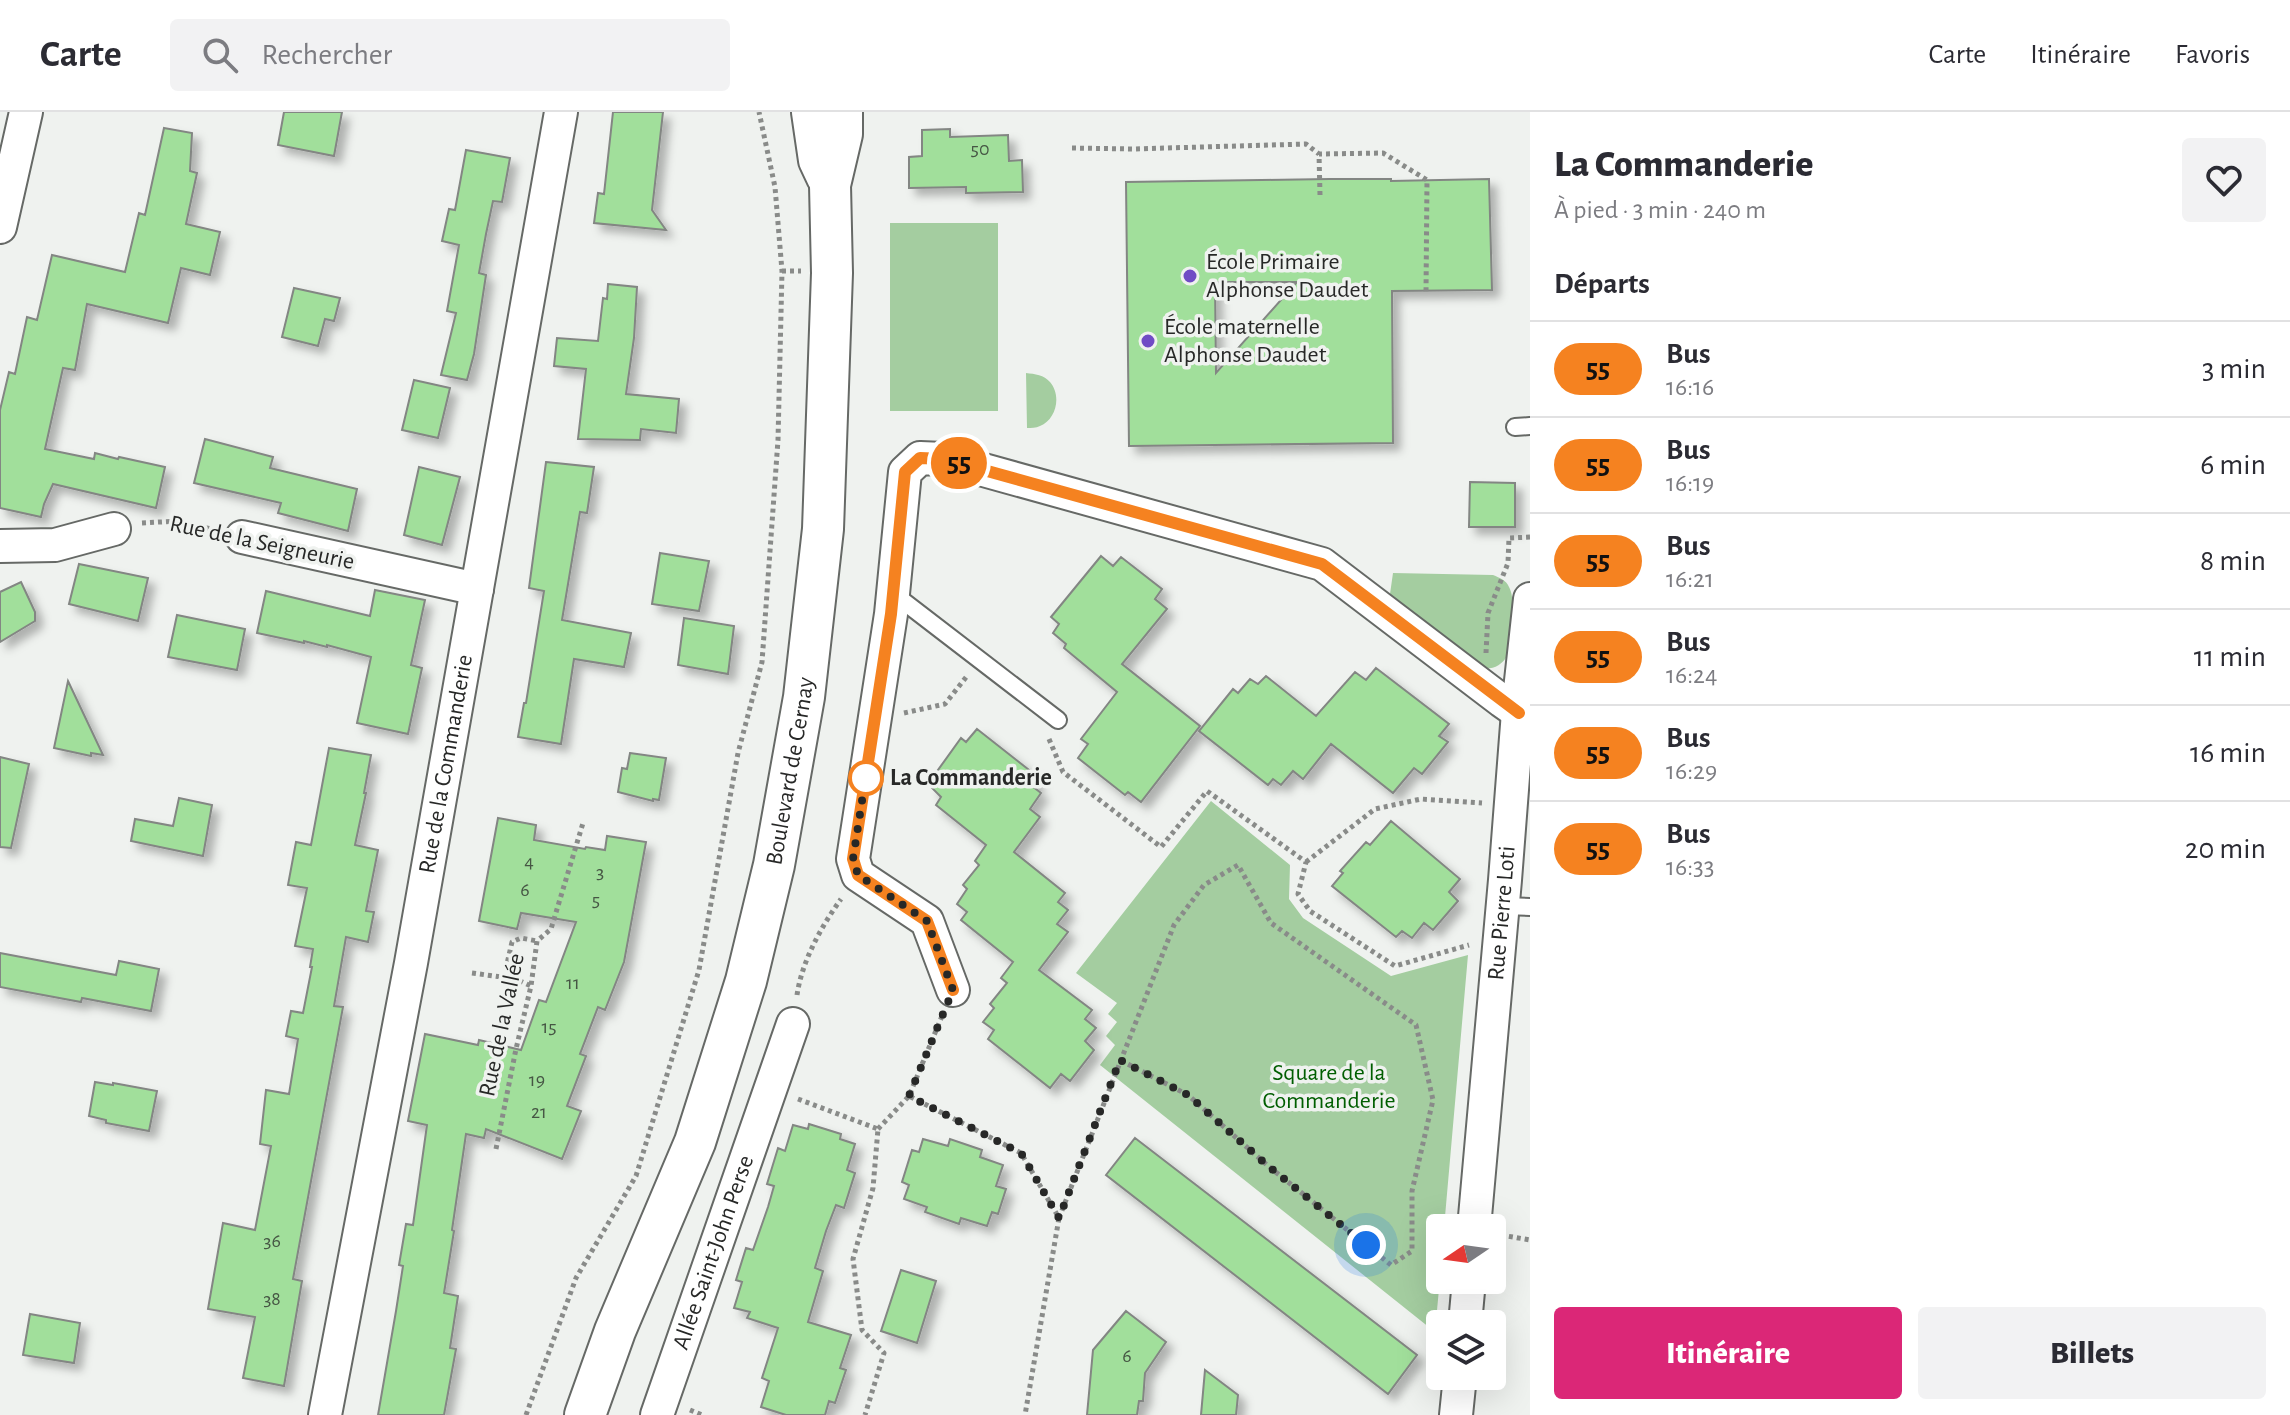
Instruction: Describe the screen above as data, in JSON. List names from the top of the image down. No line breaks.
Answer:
{"streets":{"street":["Rue de la Seigneurie","Rue de la Commanderie","Boulevard de Cernay","Rue Pierre Loti","Allée Saint-John Perse"],"path":["Rue de la Vallée"]},"crossings":[["Rue de la Seigneurie","Rue de la Commanderie"]],"parks":["Square de la Commanderie"],"places":["École Primaire Alphonse Daudet","École maternelle Alphonse Daudet","La Commanderie"],"lines":["bus line 55"],"house_numbers":["50","4","3","6","5","11","15","19","21","36","38","6"],"north":"left","page":{"header":"Carte","search":"Rechercher","nav":["Carte","Itinéraire","Favoris"],"on_map":"55","heading":[["La Commanderie","À pied · 3 min · 240 m"],"Départs"],"list":[{"mark":"55","name":"Bus","note":"16:16","value":"3 min"},{"mark":"55","name":"Bus","note":"16:19","value":"6 min"},{"mark":"55","name":"Bus","note":"16:21","value":"8 min"},{"mark":"55","name":"Bus","note":"16:24","value":"11 min"},{"mark":"55","name":"Bus","note":"16:29","value":"16 min"},{"mark":"55","name":"Bus","note":"16:33","value":"20 min"}],"buttons":["Itinéraire","Billets"]}}
